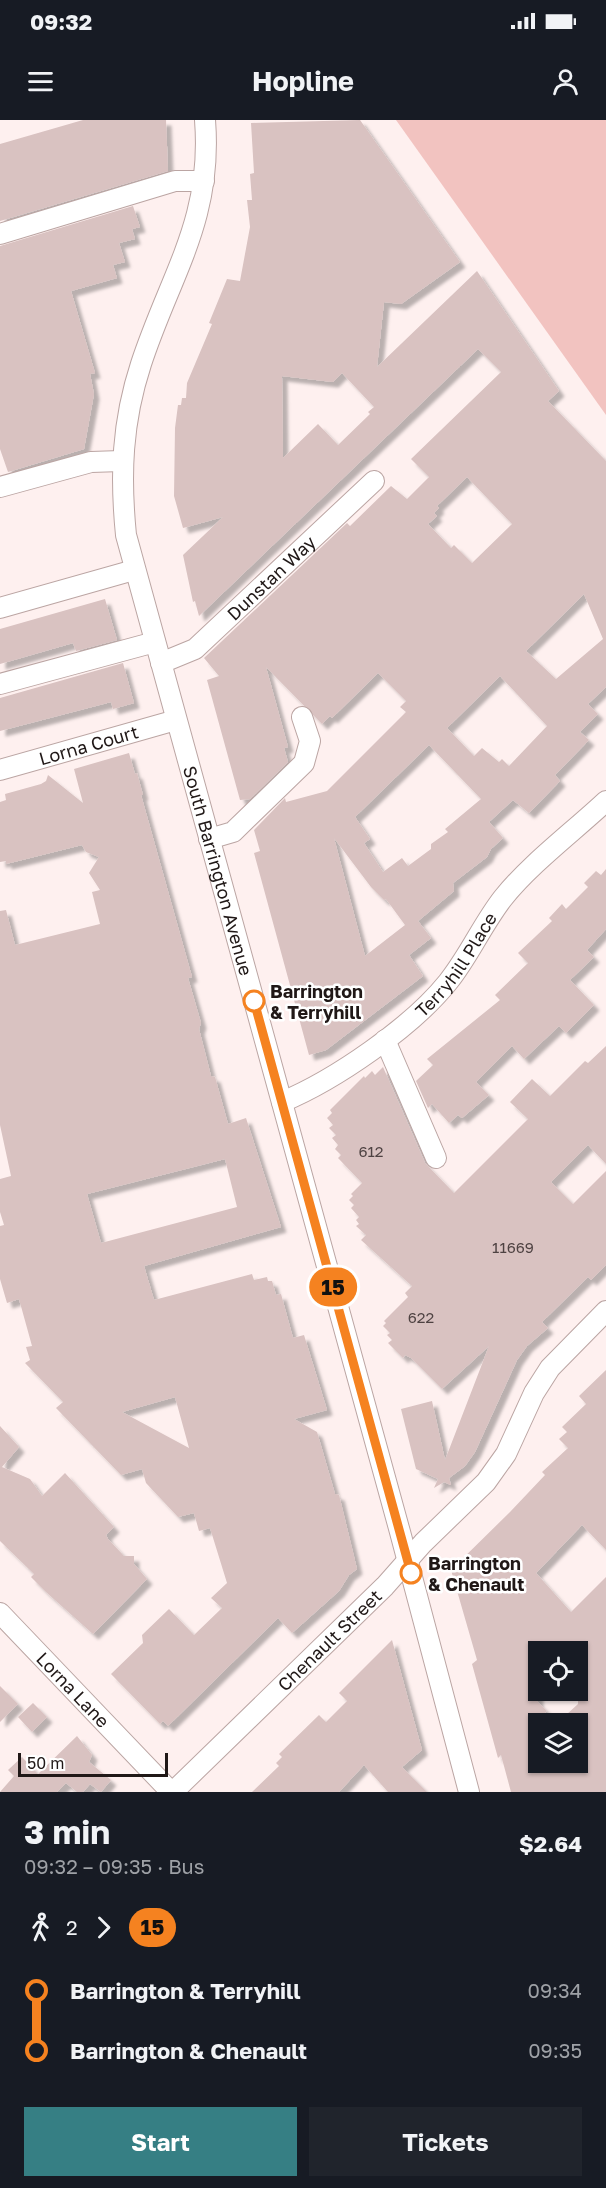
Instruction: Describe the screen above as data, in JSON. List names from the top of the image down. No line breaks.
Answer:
{"streets":{"street":["Dunstan Way","Lorna Court","South Barrington Avenue","Terryhill Place","Chenault Street","Lorna Lane"]},"crossings":[["Dunstan Way","South Barrington Avenue"],["Lorna Court","South Barrington Avenue"],["South Barrington Avenue","Terryhill Place"],["South Barrington Avenue","Chenault Street"],["Chenault Street","Lorna Lane"]],"places":["Barrington & Terryhill","Barrington & Chenault"],"lines":["bus line 15"],"house_numbers":["612","11669","622"],"scale_bar":"50 m","page":{"status":"09:32","header":"Hopline","on_map":"15","scale":"50 m","heading":["3 min","09:32 – 09:35 · Bus","$2.64"],"legs":["2","15"],"list":[{"name":"Barrington & Terryhill","value":"09:34"},{"name":"Barrington & Chenault","value":"09:35"}],"buttons":["Start","Tickets"]}}
